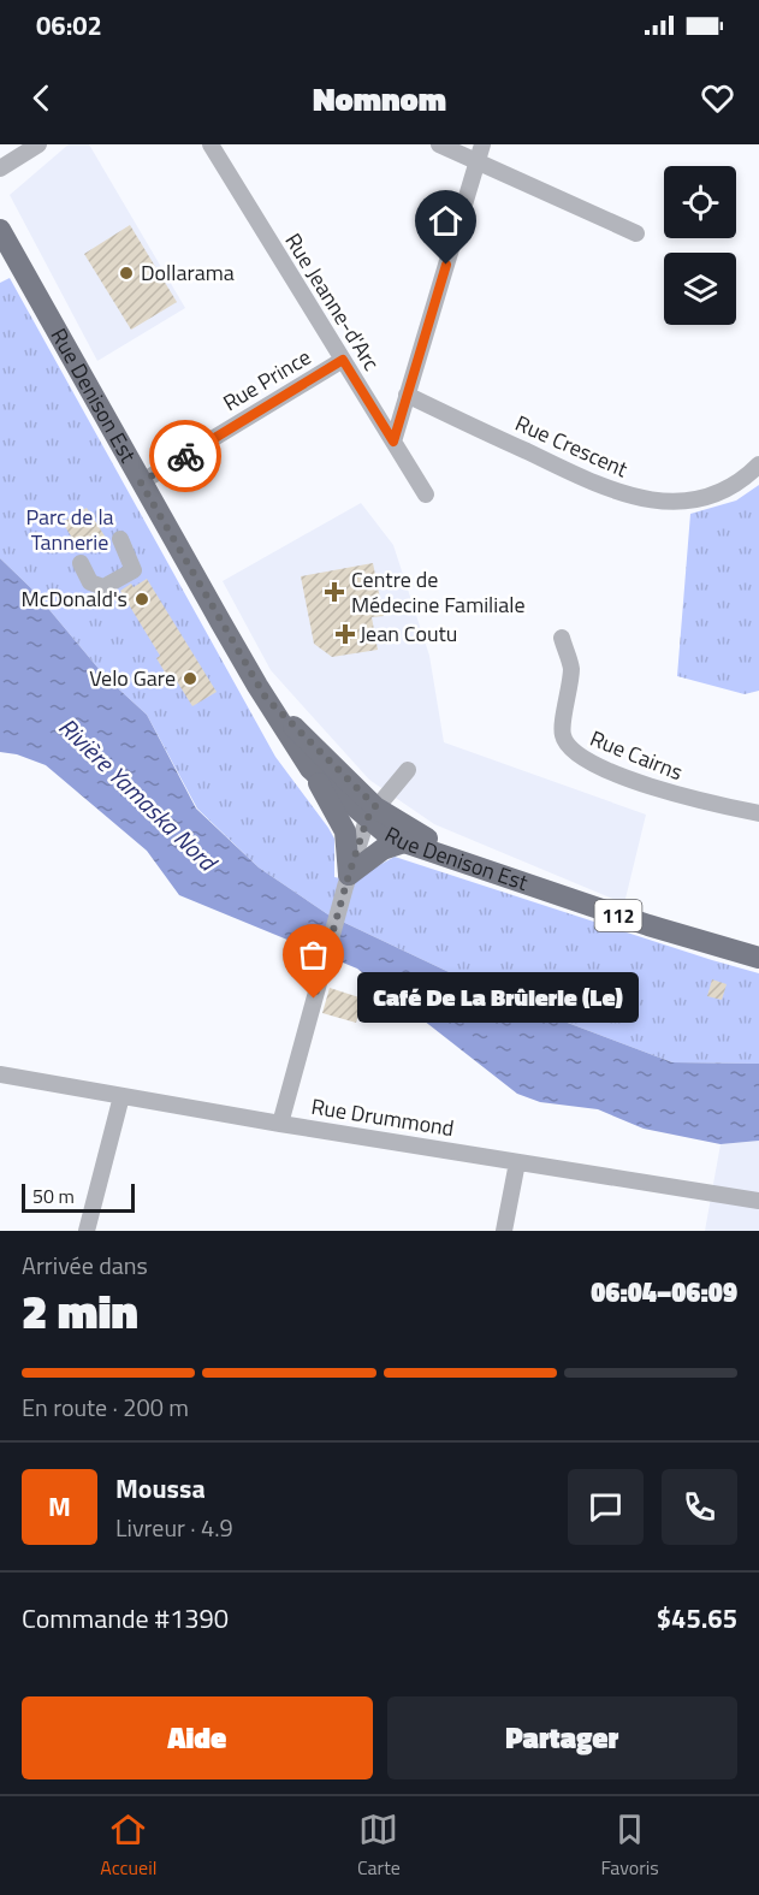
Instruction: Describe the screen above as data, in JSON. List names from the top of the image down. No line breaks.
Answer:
{"streets":{"main road":["Rue Denison Est","112"],"street":["Rue Jeanne-d'Arc","Rue Prince","Rue Crescent","Rue Cairns","Rue Drummond"]},"crossings":[["Rue Jeanne-d'Arc","Rue Prince"],["Rue Prince","Rue Denison Est"]],"water":["Rivière Yamaska Nord"],"parks":["Parc de la Tannerie"],"places":{"other":["Dollarama","McDonald's","Velo Gare","Café De La Brûlerie (Le)"],"health":["Centre de Médecine Familiale","Jean Coutu"]},"scale_bar":"50 m","page":{"status":"06:02","header":"Nomnom","bubble":"Café De La Brûlerie (Le)","scale":"50 m","heading":["2 min","Arrivée dans","06:04–06:09"],"panel":["Moussa","Livreur · 4.9","Commande #1390","$45.65"],"bar":"En route · 200 m","round":"M","buttons":["Aide","Partager"],"tabs":["Accueil","Carte","Favoris"]}}
